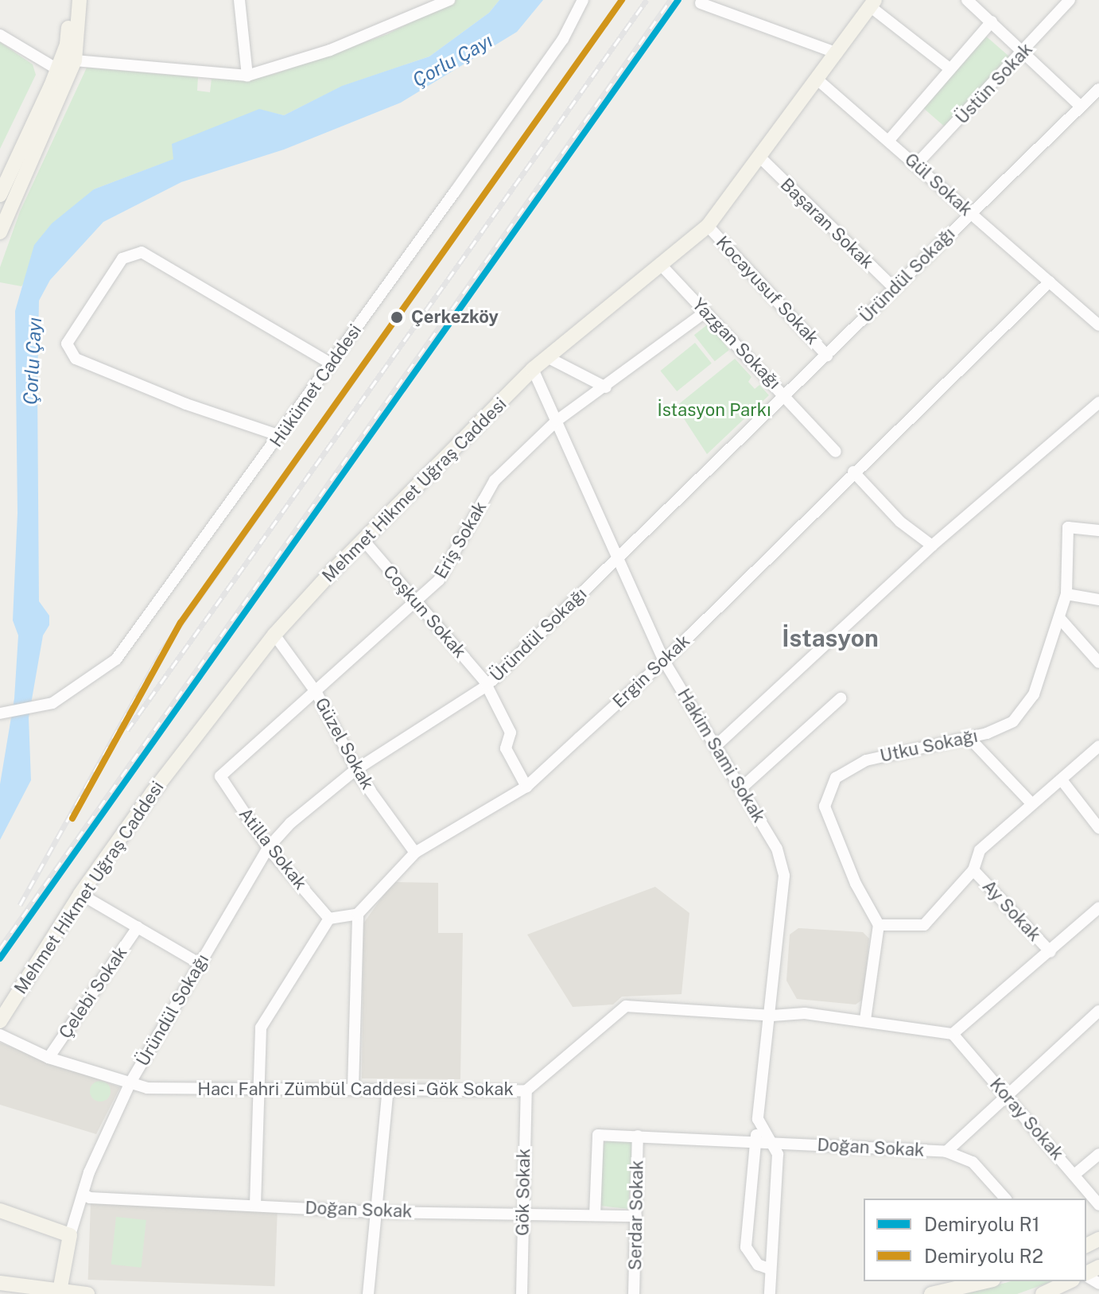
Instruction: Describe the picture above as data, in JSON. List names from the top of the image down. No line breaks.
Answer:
{"streets":{"main road":["Mehmet Hikmet Uğraş Caddesi"],"street":["Üstün Sokak","Gül Sokak","Başaran Sokak","Üründül Sokağı","Kocayusuf Sokak","Yazgan Sokağı","Hükümet Caddesi","Eriş Sokak","Coşkun Sokak","Ergin Sokak","Güzel Sokak","Utku Sokağı","Hakim Sami Sokak","Atilla Sokak","Ay Sokak","Çelebi Sokak","Hacı Fahri Zümbül Caddesi - Gök Sokak","Koray Sokak","Doğan Sokak","Gök Sokak","Serdar Sokak"]},"crossings":[["Üstün Sokak","Gül Sokak"],["Gül Sokak","Üründül Sokağı"],["Gül Sokak","Mehmet Hikmet Uğraş Caddesi"],["Gül Sokak","Ergin Sokak"],["Başaran Sokak","Üründül Sokağı"],["Başaran Sokak","Mehmet Hikmet Uğraş Caddesi"],["Üründül Sokağı","Kocayusuf Sokak"],["Üründül Sokağı","Yazgan Sokağı"],["Üründül Sokağı","Coşkun Sokak"],["Üründül Sokağı","Güzel Sokak"],["Üründül Sokağı","Hakim Sami Sokak"],["Üründül Sokağı","Atilla Sokak"],["Üründül Sokağı","Hacı Fahri Zümbül Caddesi - Gök Sokak"],["Üründül Sokağı","Doğan Sokak"],["Kocayusuf Sokak","Mehmet Hikmet Uğraş Caddesi"],["Yazgan Sokağı","Mehmet Hikmet Uğraş Caddesi"],["Yazgan Sokağı","Eriş Sokak"],["Mehmet Hikmet Uğraş Caddesi","Coşkun Sokak"],["Mehmet Hikmet Uğraş Caddesi","Güzel Sokak"],["Mehmet Hikmet Uğraş Caddesi","Hakim Sami Sokak"],["Eriş Sokak","Coşkun Sokak"],["Eriş Sokak","Güzel Sokak"],["Eriş Sokak","Hakim Sami Sokak"],["Eriş Sokak","Atilla Sokak"],["Coşkun Sokak","Ergin Sokak"],["Ergin Sokak","Güzel Sokak"],["Ergin Sokak","Hakim Sami Sokak"],["Hakim Sami Sokak","Hacı Fahri Zümbül Caddesi - Gök Sokak"],["Hakim Sami Sokak","Doğan Sokak"],["Çelebi Sokak","Hacı Fahri Zümbül Caddesi - Gök Sokak"],["Hacı Fahri Zümbül Caddesi - Gök Sokak","Koray Sokak"],["Hacı Fahri Zümbül Caddesi - Gök Sokak","Gök Sokak"],["Koray Sokak","Doğan Sokak"],["Doğan Sokak","Gök Sokak"],["Doğan Sokak","Serdar Sokak"]],"districts":["İstasyon"],"water":["Çorlu Çayı"],"parks":["İstasyon Parkı"],"places":["Çerkezköy"],"lines":["rail line R1","rail line R2"],"legend":["Demiryolu R1","Demiryolu R2"]}
